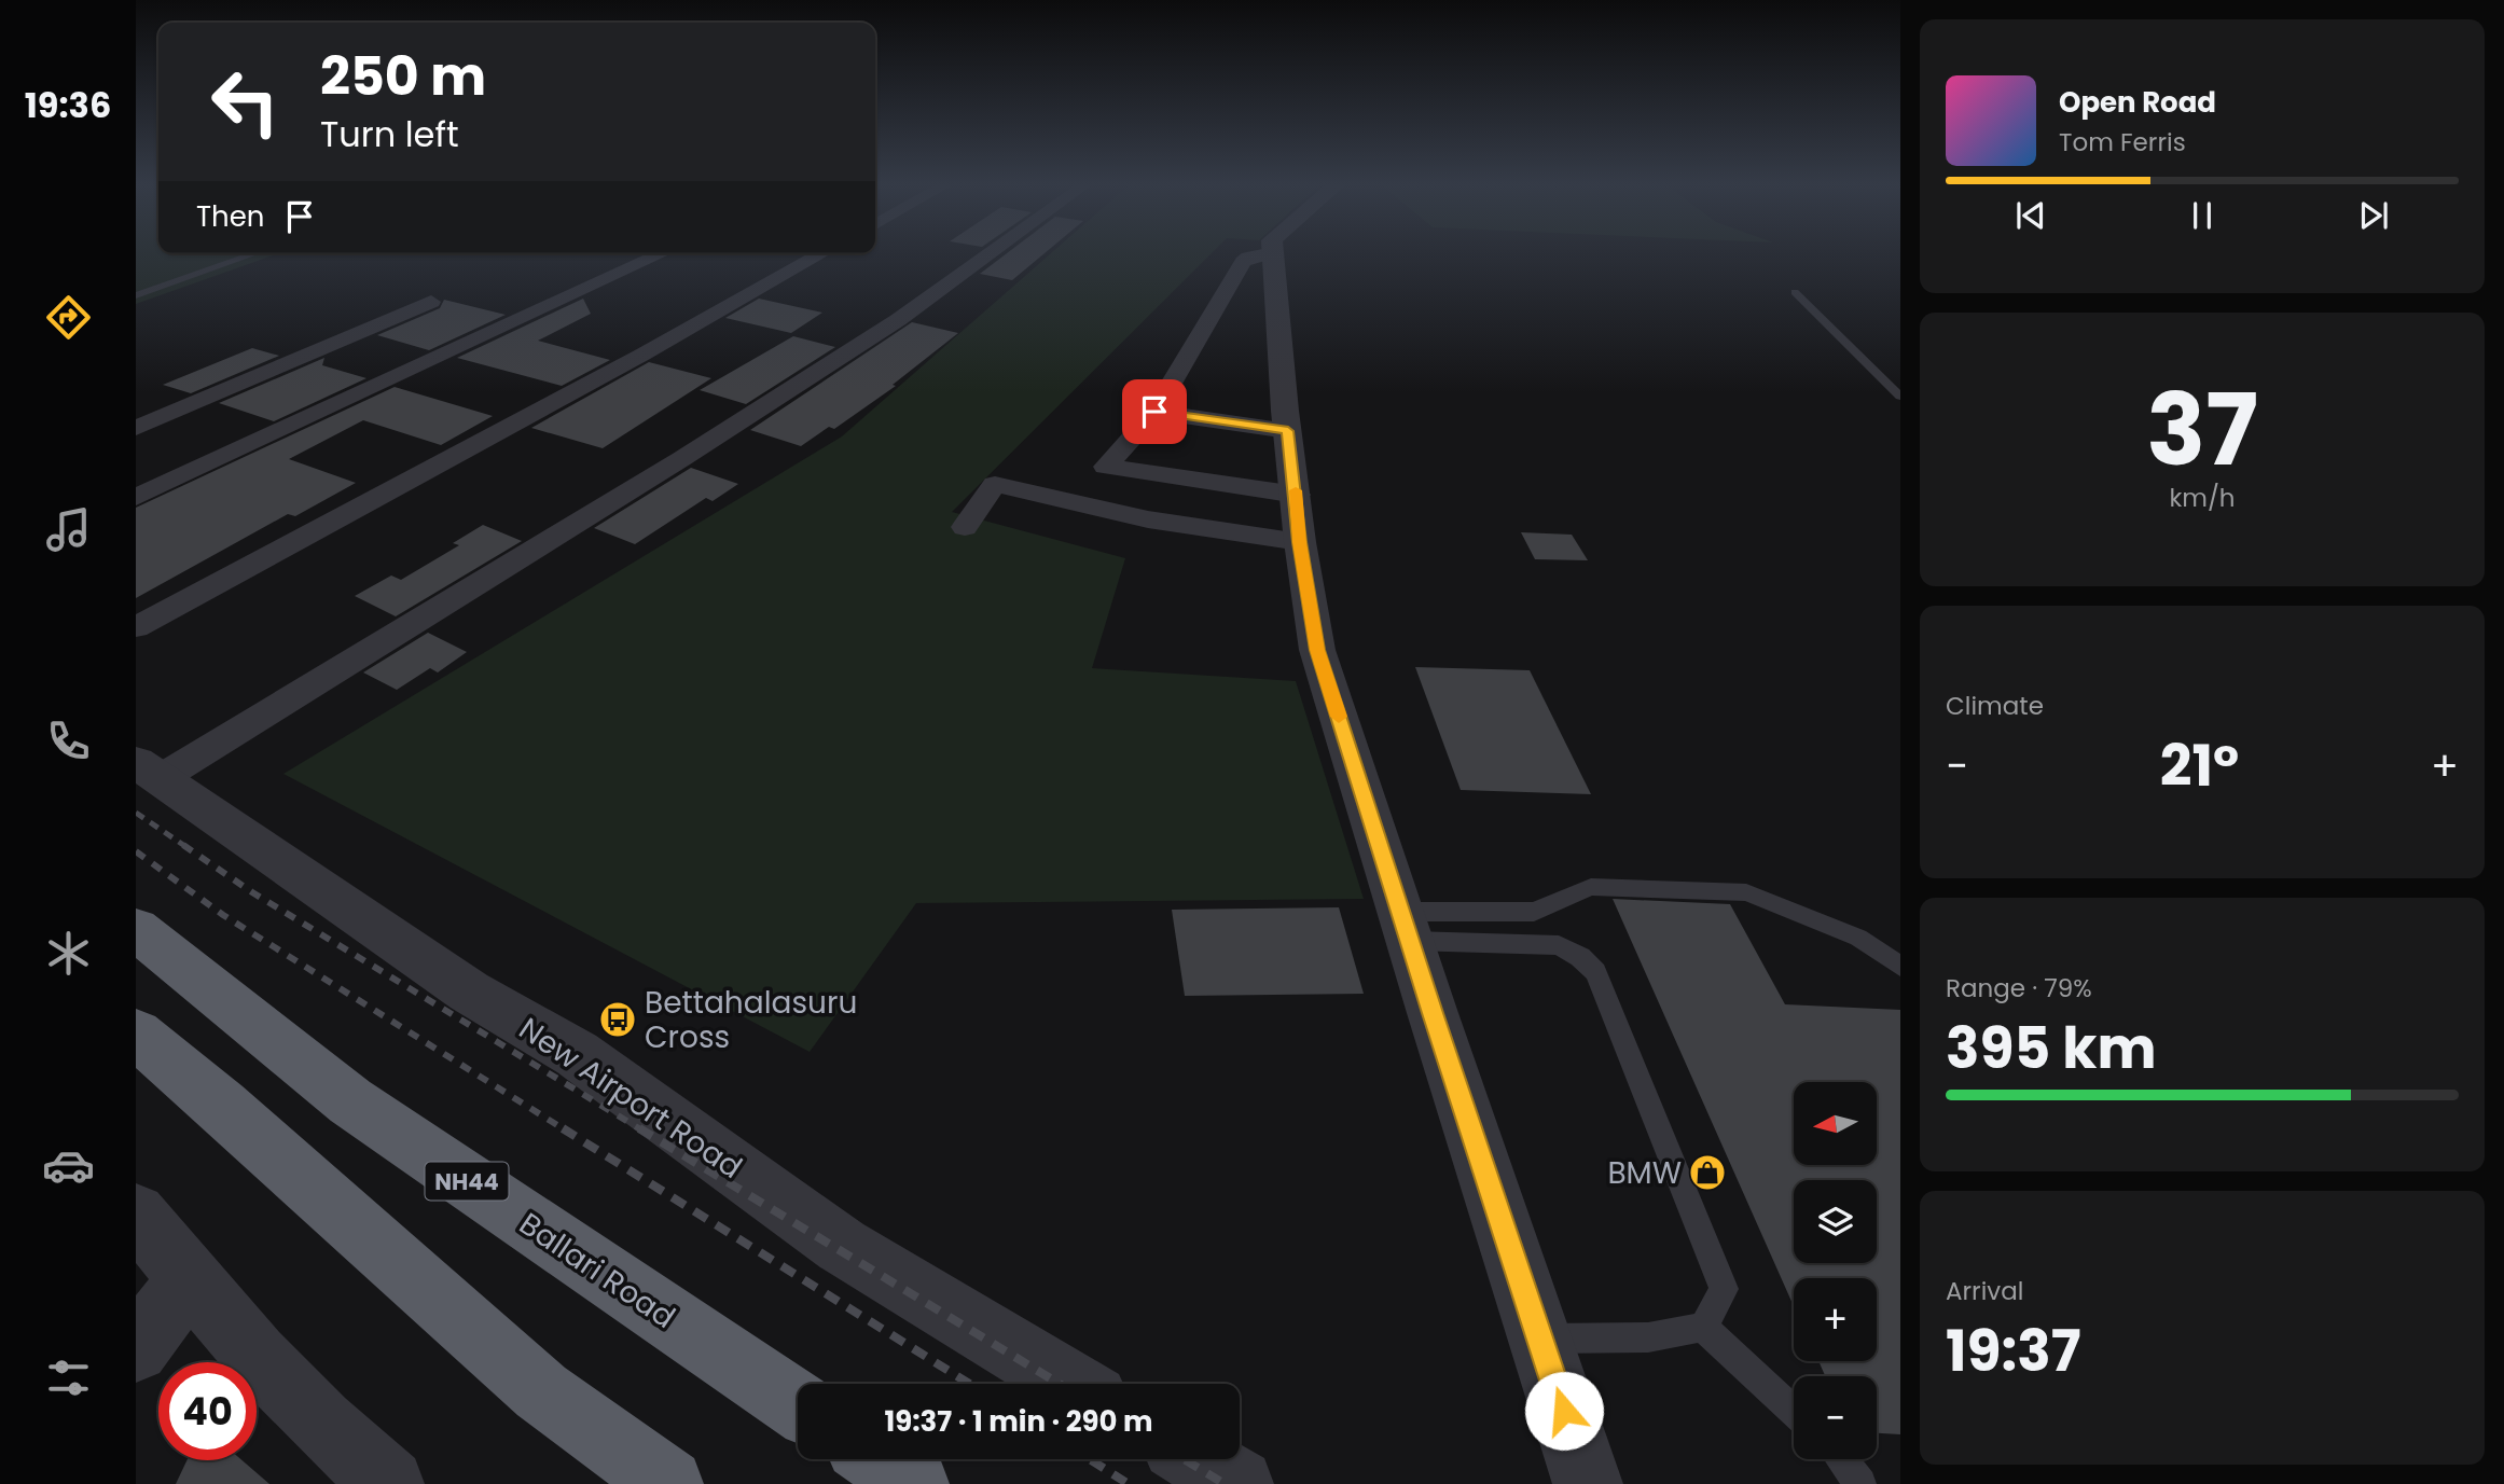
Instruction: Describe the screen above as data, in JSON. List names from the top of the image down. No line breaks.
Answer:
{"streets":{"highway":["NH44","Ballari Road"],"street":["New Airport Road"]},"places":{"bus stop":["Bettahalasuru Cross"],"shop":["BMW"]},"north":"left","page":{"tabs":"19:36","turn":["250 m","Turn left"],"song":["Open Road","Tom Ferris"],"then":"Then","tile":[["37","km/h"],"Climate",["Range · 79%","395 km"],["Arrival","19:37"]],"heat":["−","21°","+"],"map_buttons":["+","−"],"limit":"40","trip":"19:37 · 1 min · 290 m"}}
